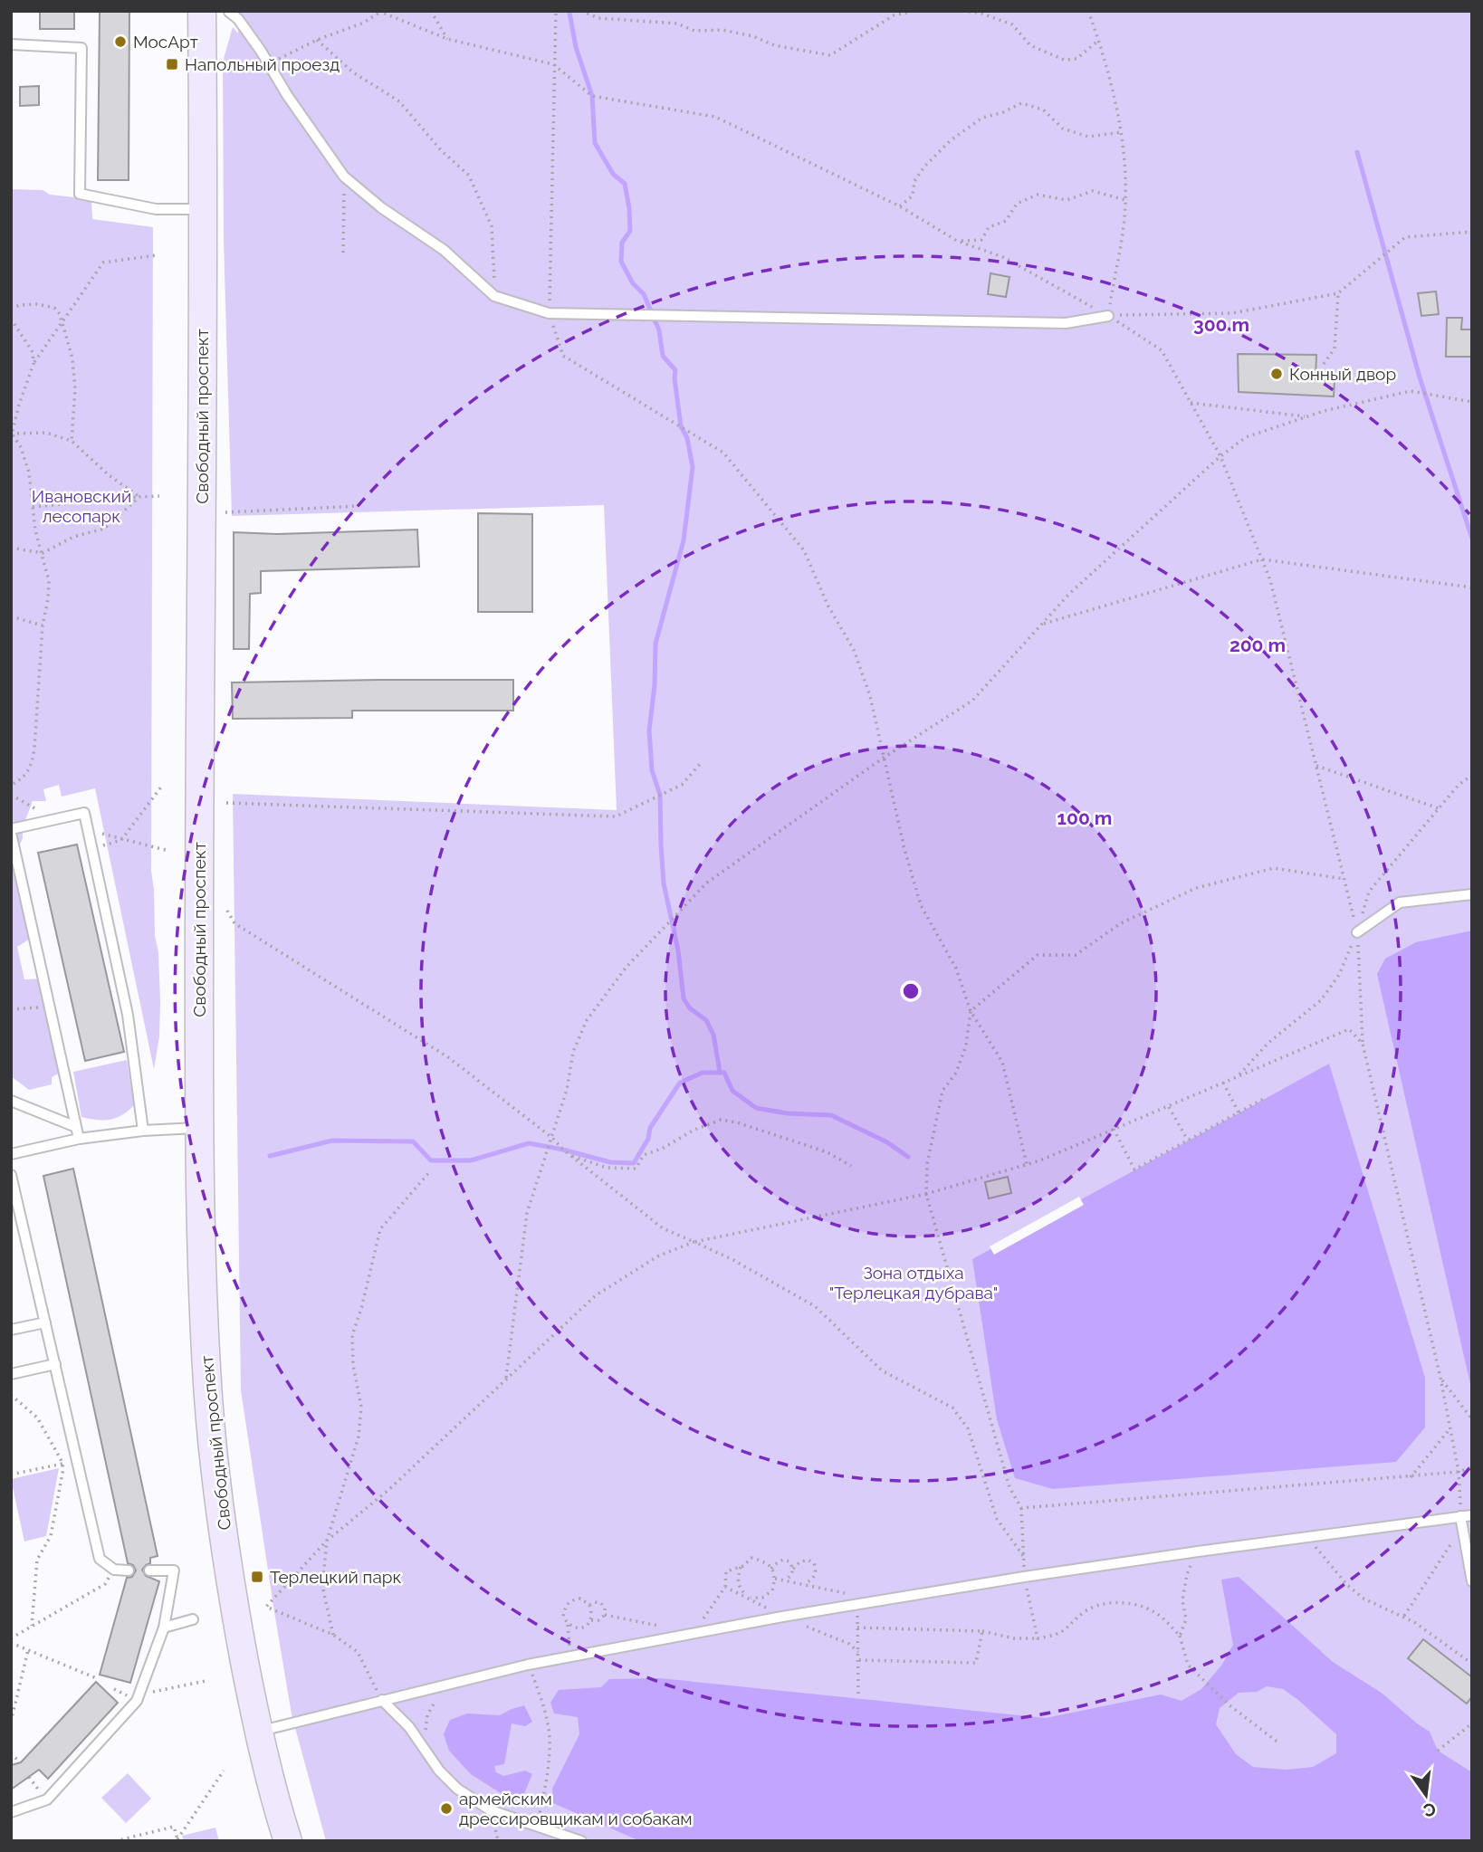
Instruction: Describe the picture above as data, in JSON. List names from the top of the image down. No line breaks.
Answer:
{"streets":{"main road":["Свободный проспект"]},"parks":["Ивановский лесопарк","Зона отдыха \"Терлецкая дубрава\""],"places":{"other":["МосАрт","Конный двор","армейским дрессировщикам и собакам"],"transit":["Напольный проезд","Терлецкий парк"]},"north":"bottom","rings":["300 m","200 m","100 m"]}
